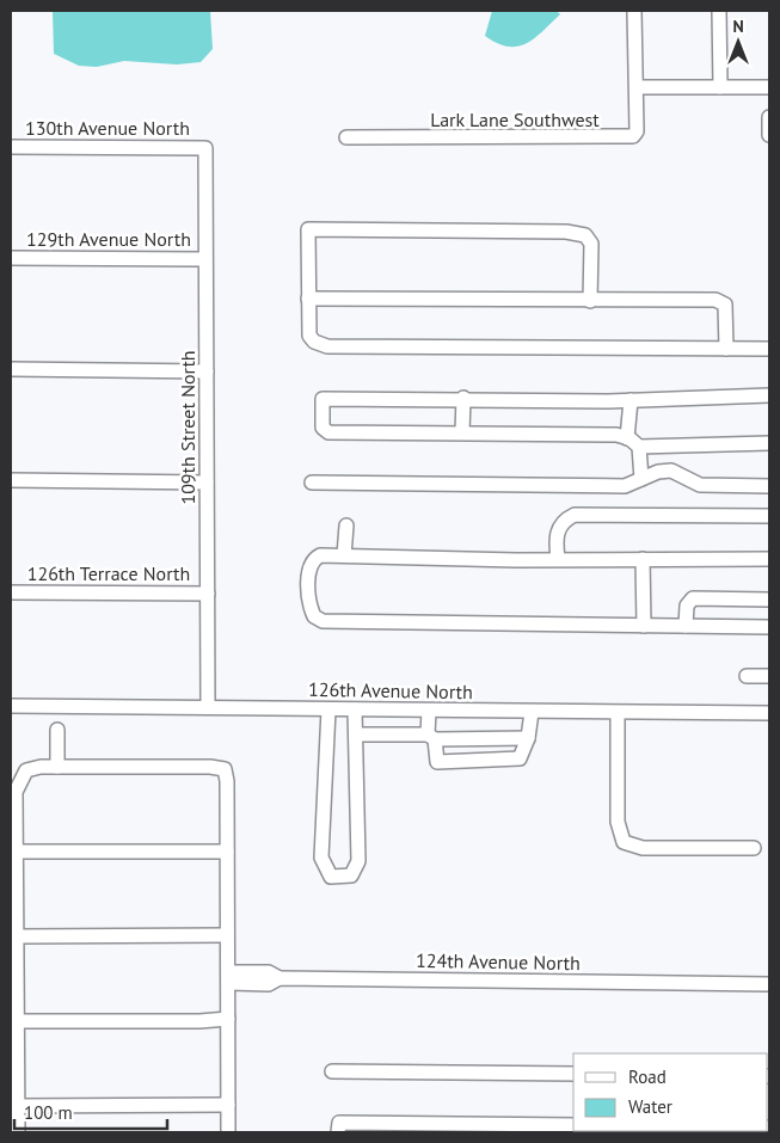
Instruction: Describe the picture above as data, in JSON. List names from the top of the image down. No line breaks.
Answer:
{"streets":{"street":["Lark Lane Southwest","130th Avenue North","129th Avenue North","109th Street North","126th Terrace North","126th Avenue North","124th Avenue North"]},"crossings":[["130th Avenue North","109th Street North"],["129th Avenue North","109th Street North"],["109th Street North","126th Terrace North"],["109th Street North","126th Avenue North"]],"legend":["Road","Water"],"scale_bar":"100 m","north":"top"}
